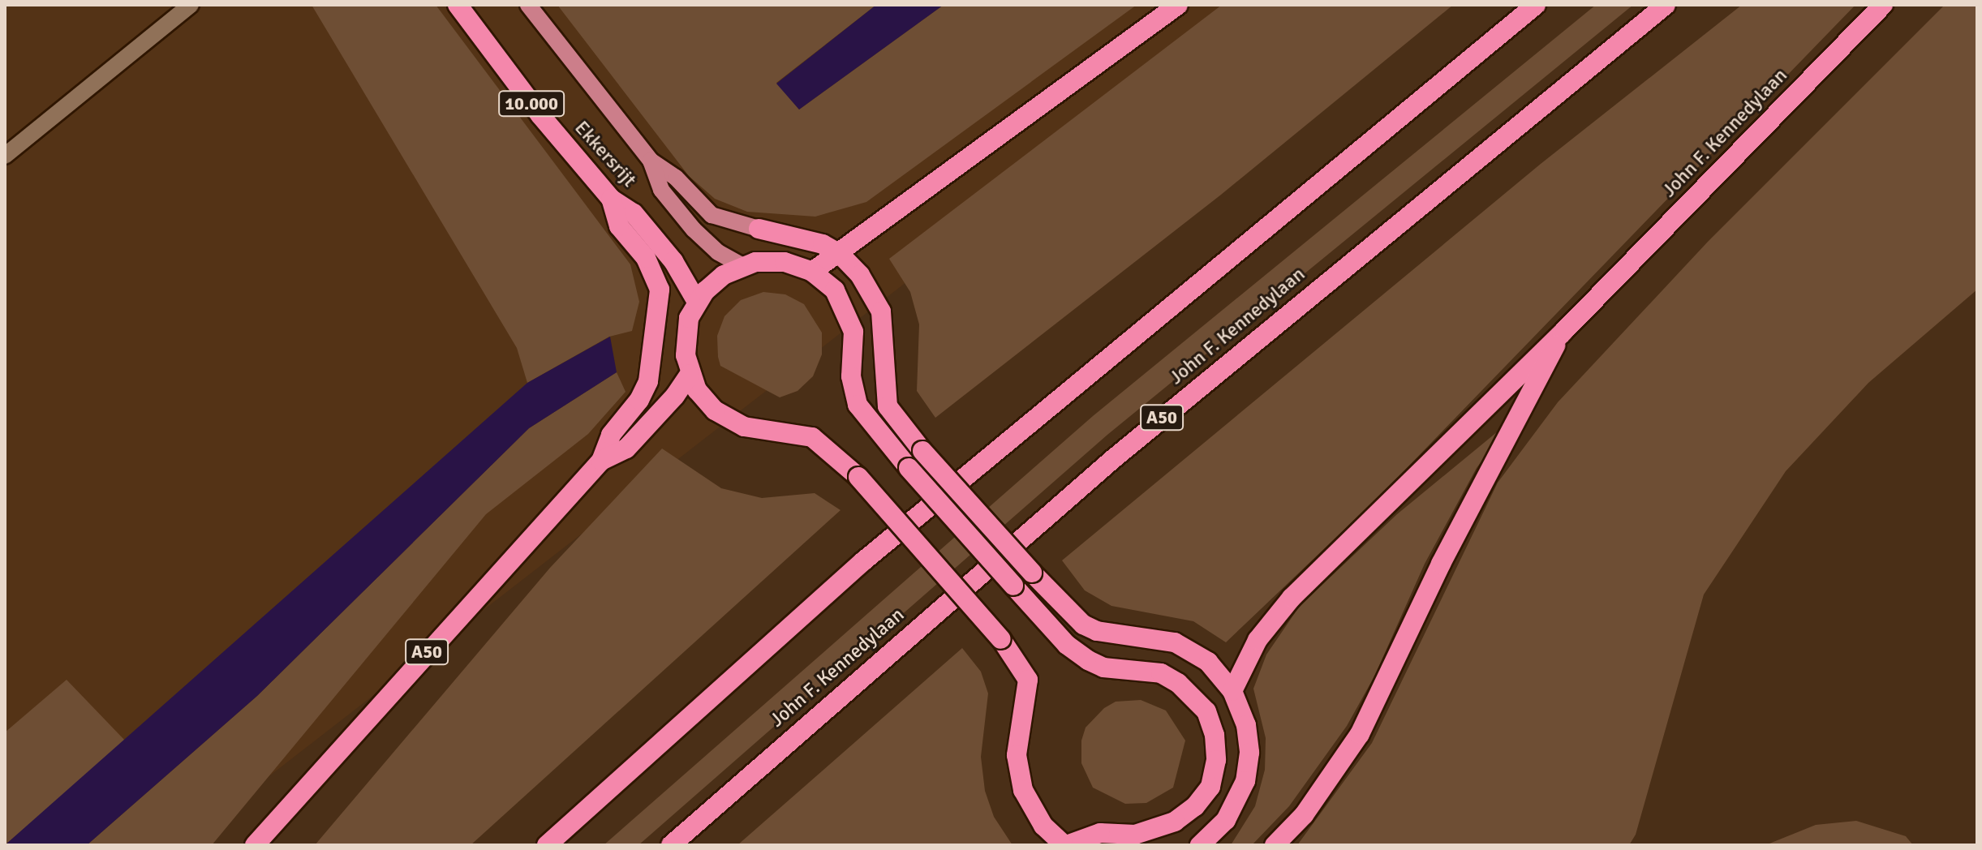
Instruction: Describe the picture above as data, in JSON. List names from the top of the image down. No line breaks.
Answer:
{"streets":{"highway":["10.000","John F. Kennedylaan","Ekkersrijt","A50"]},"crossings":[["Ekkersrijt","A50"]]}
